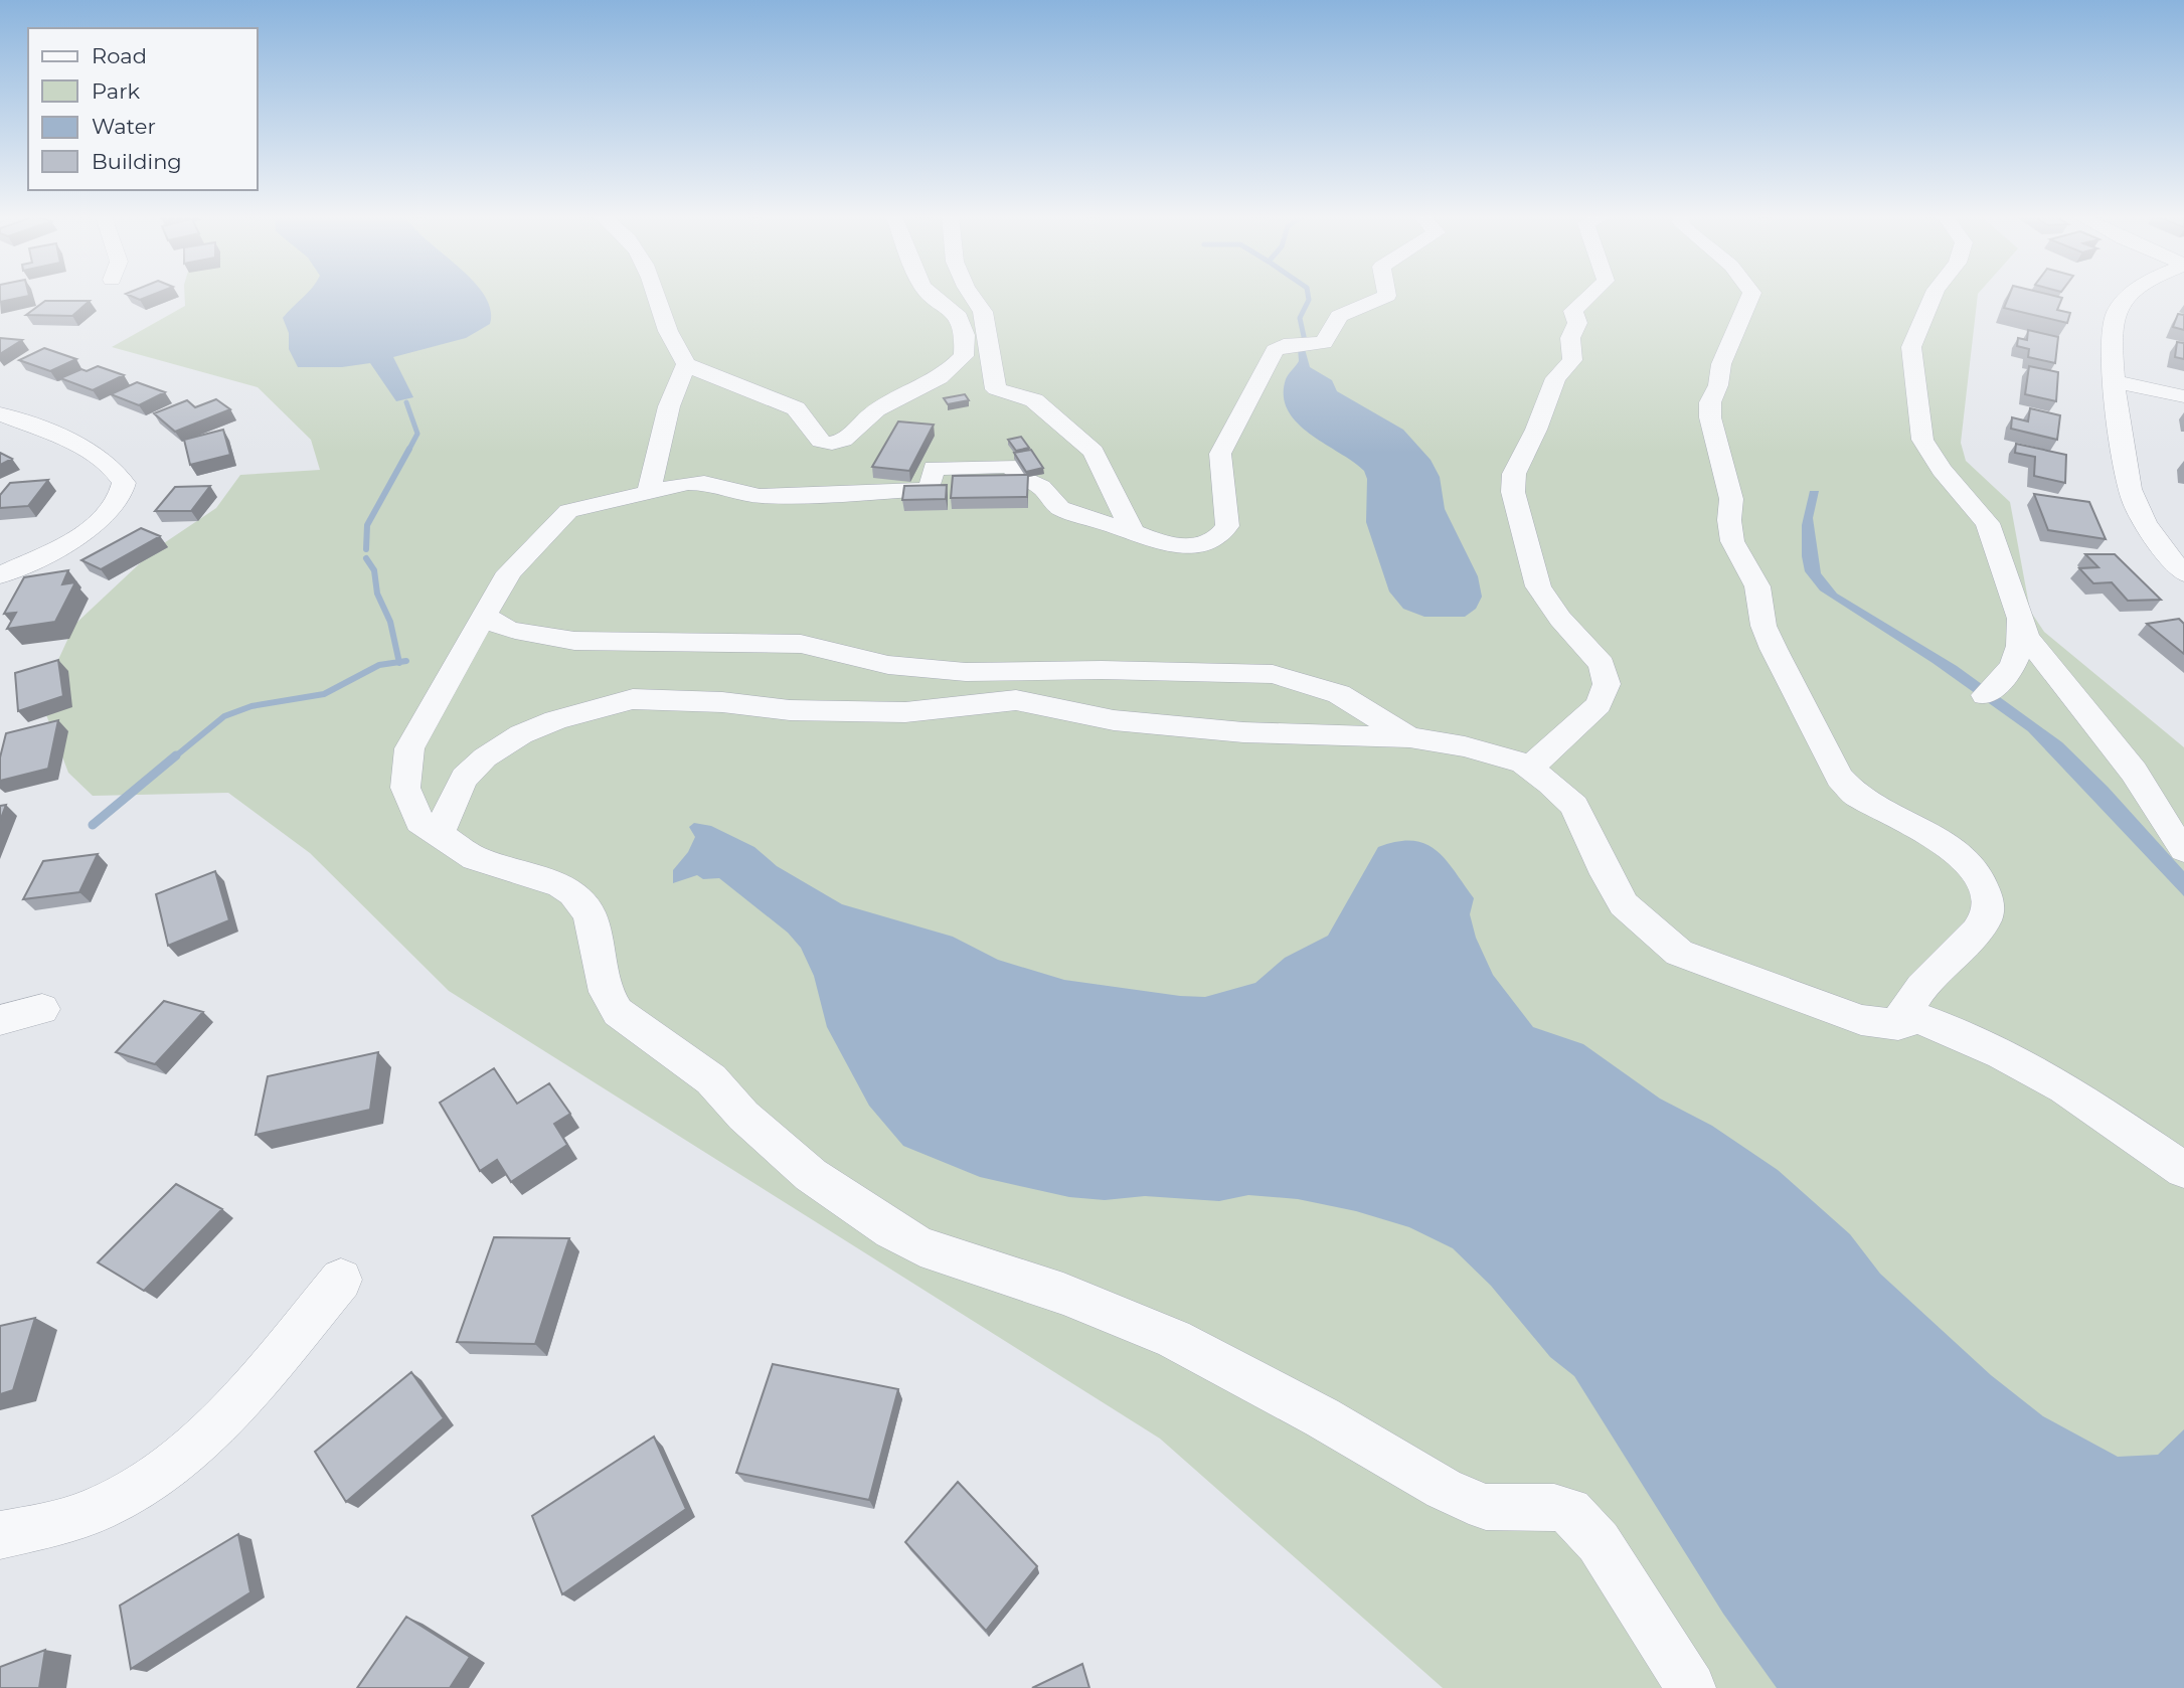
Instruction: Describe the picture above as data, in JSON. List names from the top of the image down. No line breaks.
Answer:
{"legend":["Road","Park","Water","Building"]}
